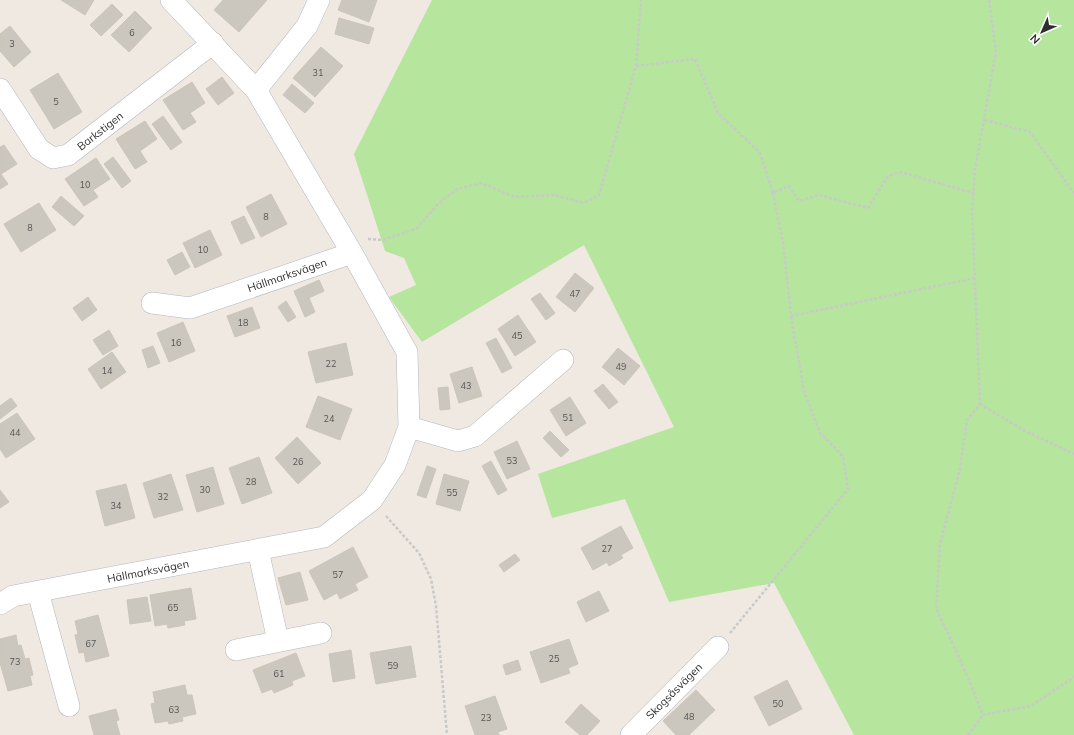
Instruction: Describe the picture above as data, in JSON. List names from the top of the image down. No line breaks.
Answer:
{"streets":{"street":["Barkstigen","Hällmarksvägen","Skogsåsvägen"]},"crossings":[["Barkstigen","Hällmarksvägen"]],"house_numbers":["6","3","31","5","10","8","8","10","47","18","45","16","22","49","14","43","51","24","44","53","26","28","30","55","32","34","27","57","65","67","25","73","59","61","50","63","48","23"],"north":"bottom left"}
